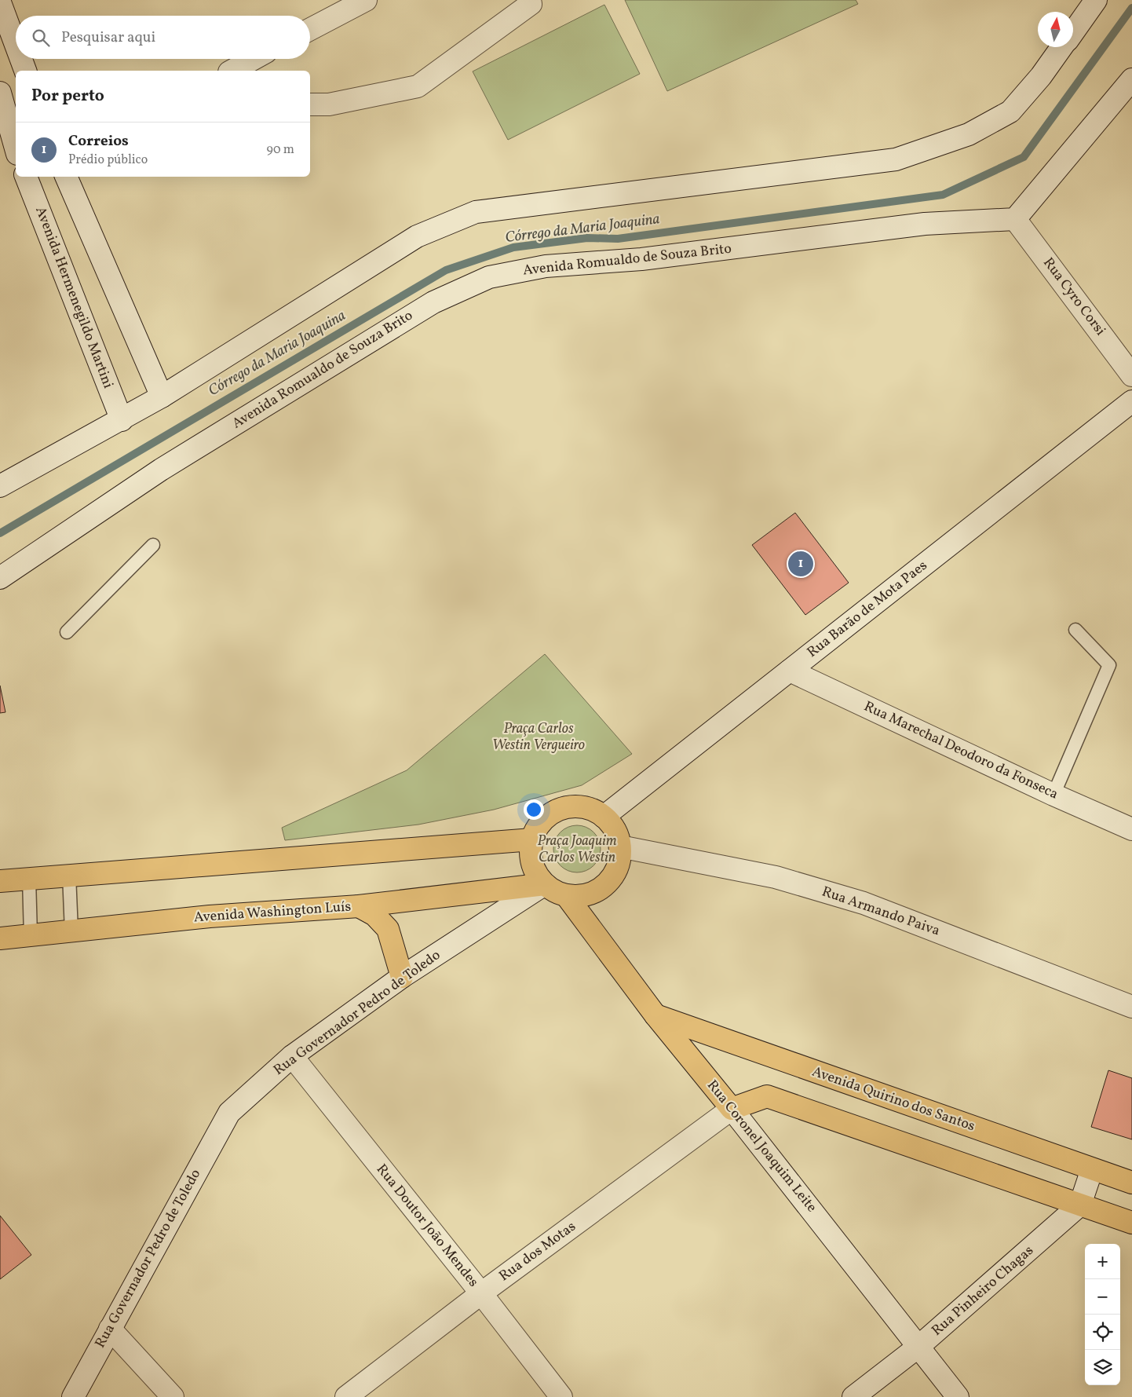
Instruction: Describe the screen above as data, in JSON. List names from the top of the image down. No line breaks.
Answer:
{"streets":{"main road":["Avenida Washington Luís","Avenida Quirino dos Santos","Rua Coronel Joaquim Leite"],"street":["Avenida Romualdo de Souza Brito","Rua Cyro Corsi","Avenida Hermenegildo Martini","Rua Barão de Mota Paes","Rua Marechal Deodoro da Fonseca","Rua Armando Paiva","Rua Governador Pedro de Toledo","Rua Doutor João Mendes","Rua dos Motas","Rua Pinheiro Chagas"]},"crossings":[["Avenida Romualdo de Souza Brito","Rua Cyro Corsi"],["Rua Barão de Mota Paes","Rua Marechal Deodoro da Fonseca"],["Rua Barão de Mota Paes","Rua Armando Paiva"],["Rua Barão de Mota Paes","Avenida Washington Luís"],["Rua Barão de Mota Paes","Rua Governador Pedro de Toledo"],["Rua Barão de Mota Paes","Rua Coronel Joaquim Leite"],["Rua Armando Paiva","Avenida Washington Luís"],["Rua Armando Paiva","Rua Governador Pedro de Toledo"],["Rua Armando Paiva","Rua Coronel Joaquim Leite"],["Avenida Washington Luís","Rua Governador Pedro de Toledo"],["Avenida Washington Luís","Rua Coronel Joaquim Leite"],["Rua Governador Pedro de Toledo","Rua Coronel Joaquim Leite"],["Rua Governador Pedro de Toledo","Rua Doutor João Mendes"],["Avenida Quirino dos Santos","Rua Coronel Joaquim Leite"],["Rua Coronel Joaquim Leite","Rua dos Motas"],["Rua Coronel Joaquim Leite","Rua Pinheiro Chagas"],["Rua Doutor João Mendes","Rua dos Motas"]],"water":["Córrego da Maria Joaquina"],"parks":["Praça Carlos Westin Vergueiro","Praça Joaquim Carlos Westin"],"north":"top","page":{"search":"Pesquisar aqui","heading":"Por perto","list":[{"mark":"1","name":"Correios","note":"Prédio público","value":"90 m"}],"pins":"1","map_buttons":["+","−"]}}
